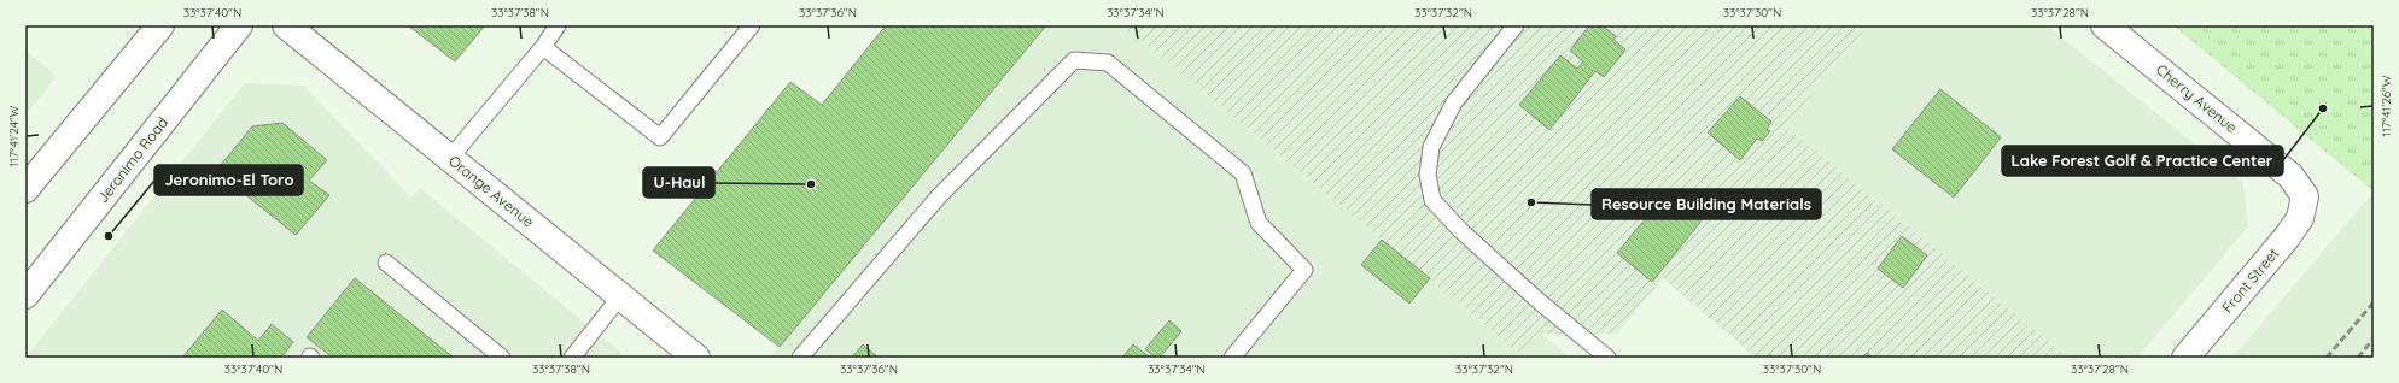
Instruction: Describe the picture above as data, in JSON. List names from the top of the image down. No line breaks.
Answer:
{"streets":{"street":["Cherry Avenue","Jeronimo Road","Orange Avenue","Front Street"]},"crossings":[["Cherry Avenue","Front Street"]],"places":["Lake Forest Golf & Practice Center","U-Haul","Resource Building Materials","Jeronimo-El Toro"],"coordinates":["33°37'40\"N","33°37'38\"N","33°37'36\"N","33°37'34\"N","33°37'32\"N","33°37'30\"N","33°37'28\"N","117°41'26\"W","117°41'24\"W"]}
